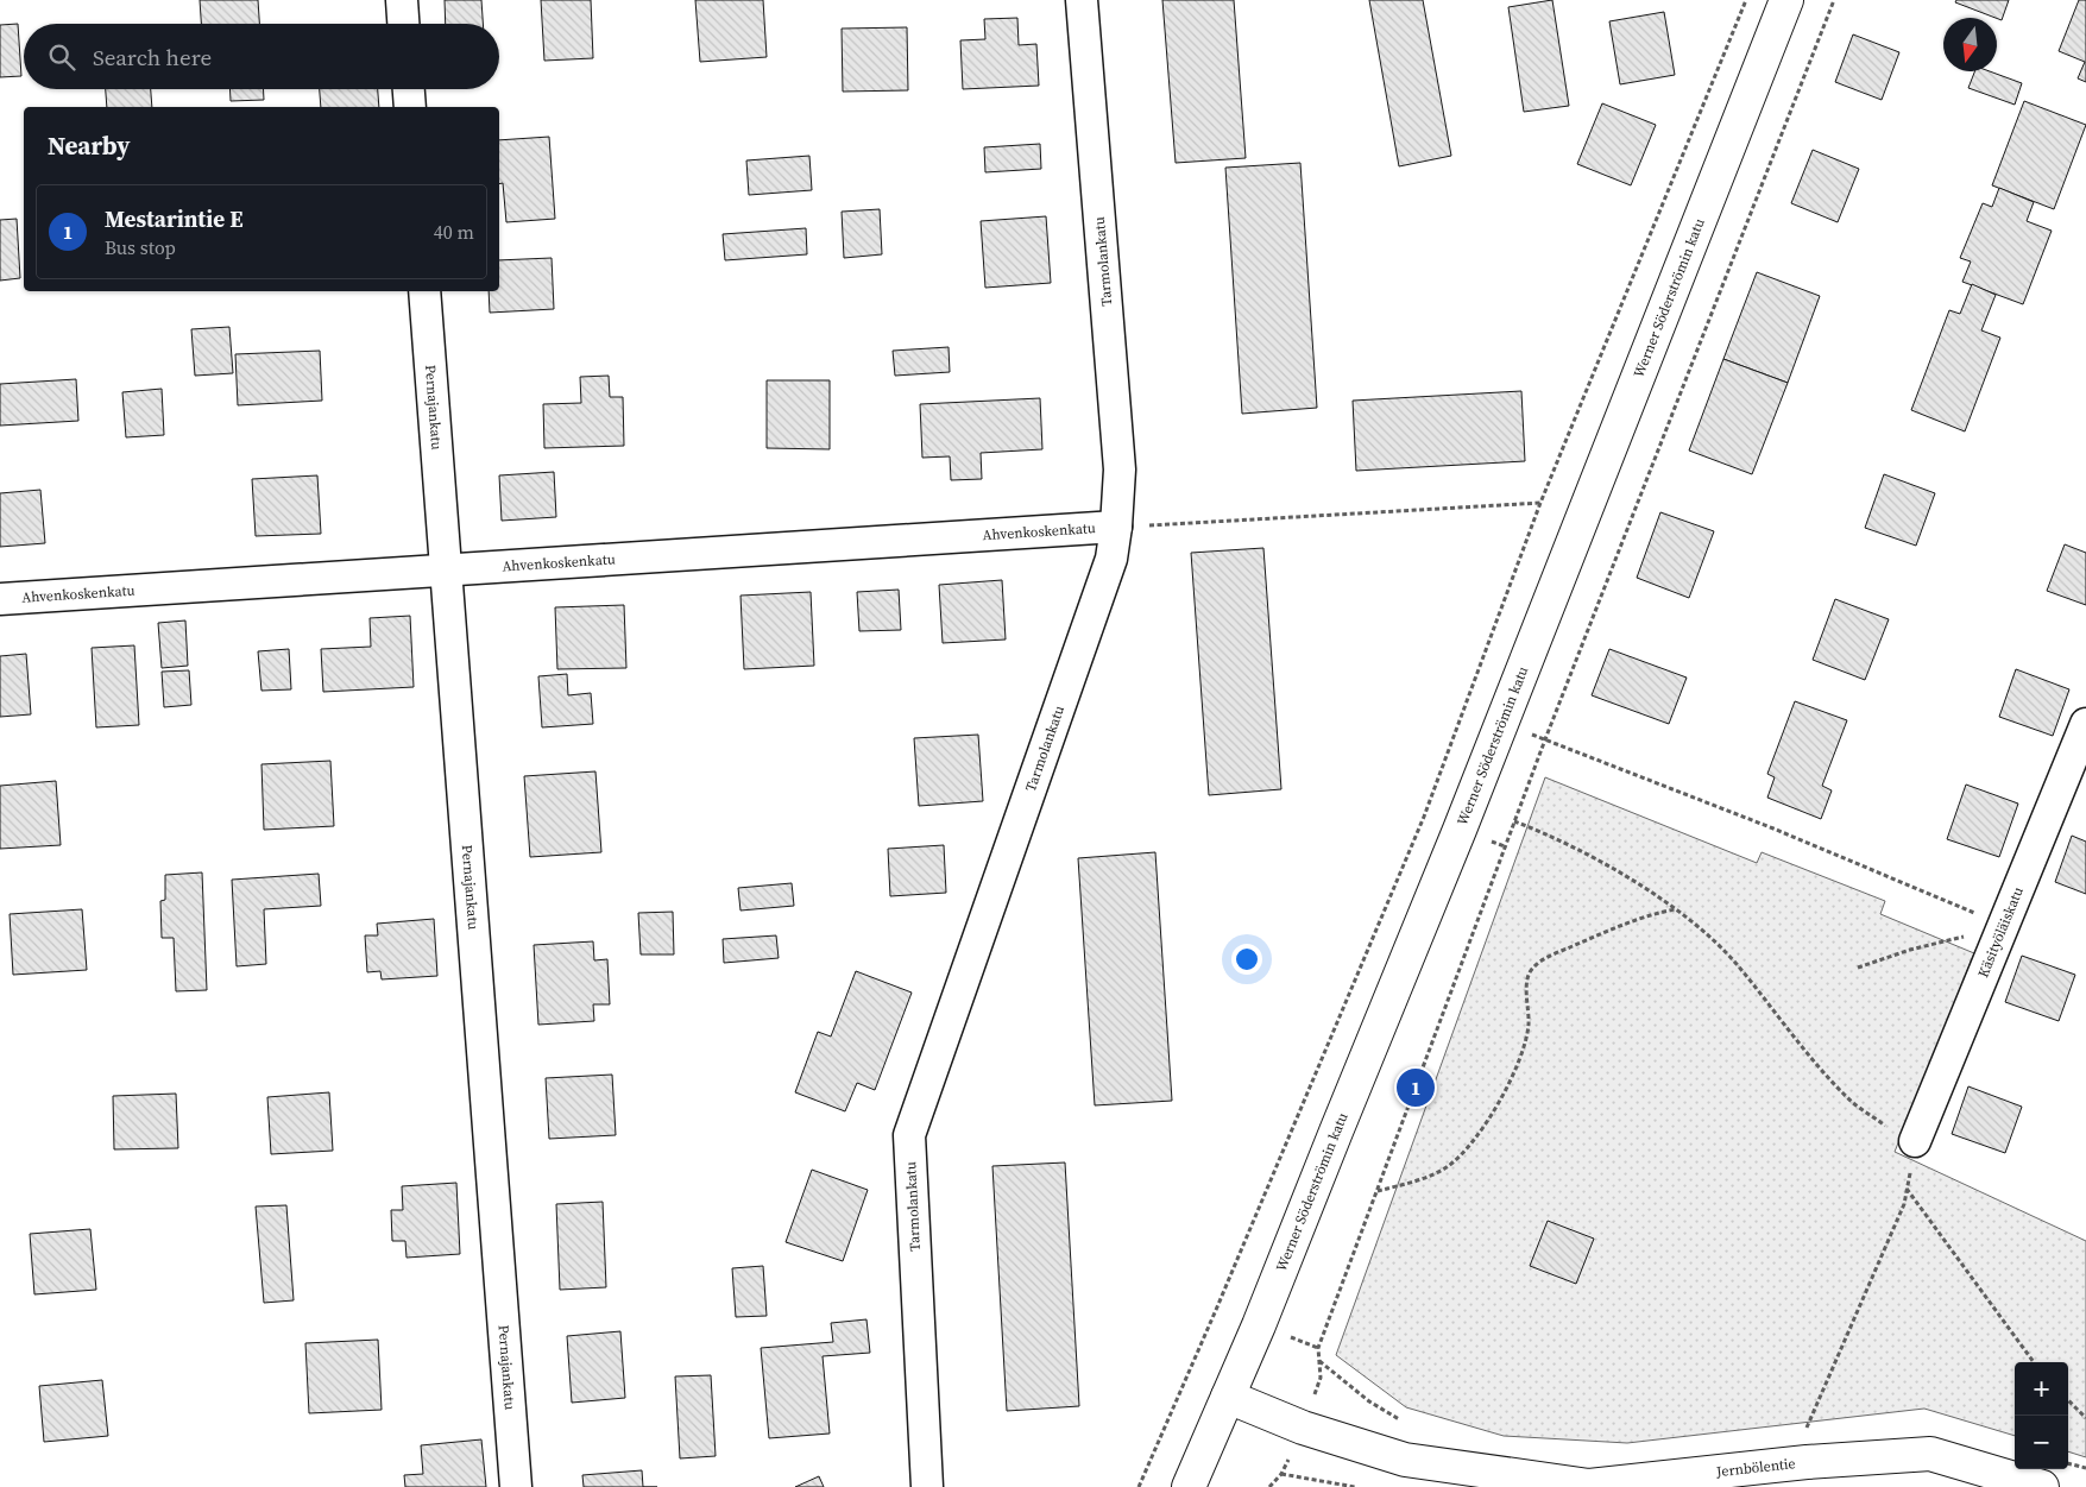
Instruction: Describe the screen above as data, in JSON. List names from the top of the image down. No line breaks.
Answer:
{"streets":{"street":["Tarmolankatu","Werner Söderströmin katu","Pernajankatu","Ahvenkoskenkatu","Käsityöläiskatu","Jernbölentie"]},"crossings":[["Tarmolankatu","Ahvenkoskenkatu"],["Werner Söderströmin katu","Jernbölentie"],["Pernajankatu","Ahvenkoskenkatu"]],"north":"bottom","page":{"search":"Search here","heading":"Nearby","list":[{"mark":"1","name":"Mestarintie E","note":"Bus stop","value":"40 m"}],"pins":"1","map_buttons":["+","−"]}}
